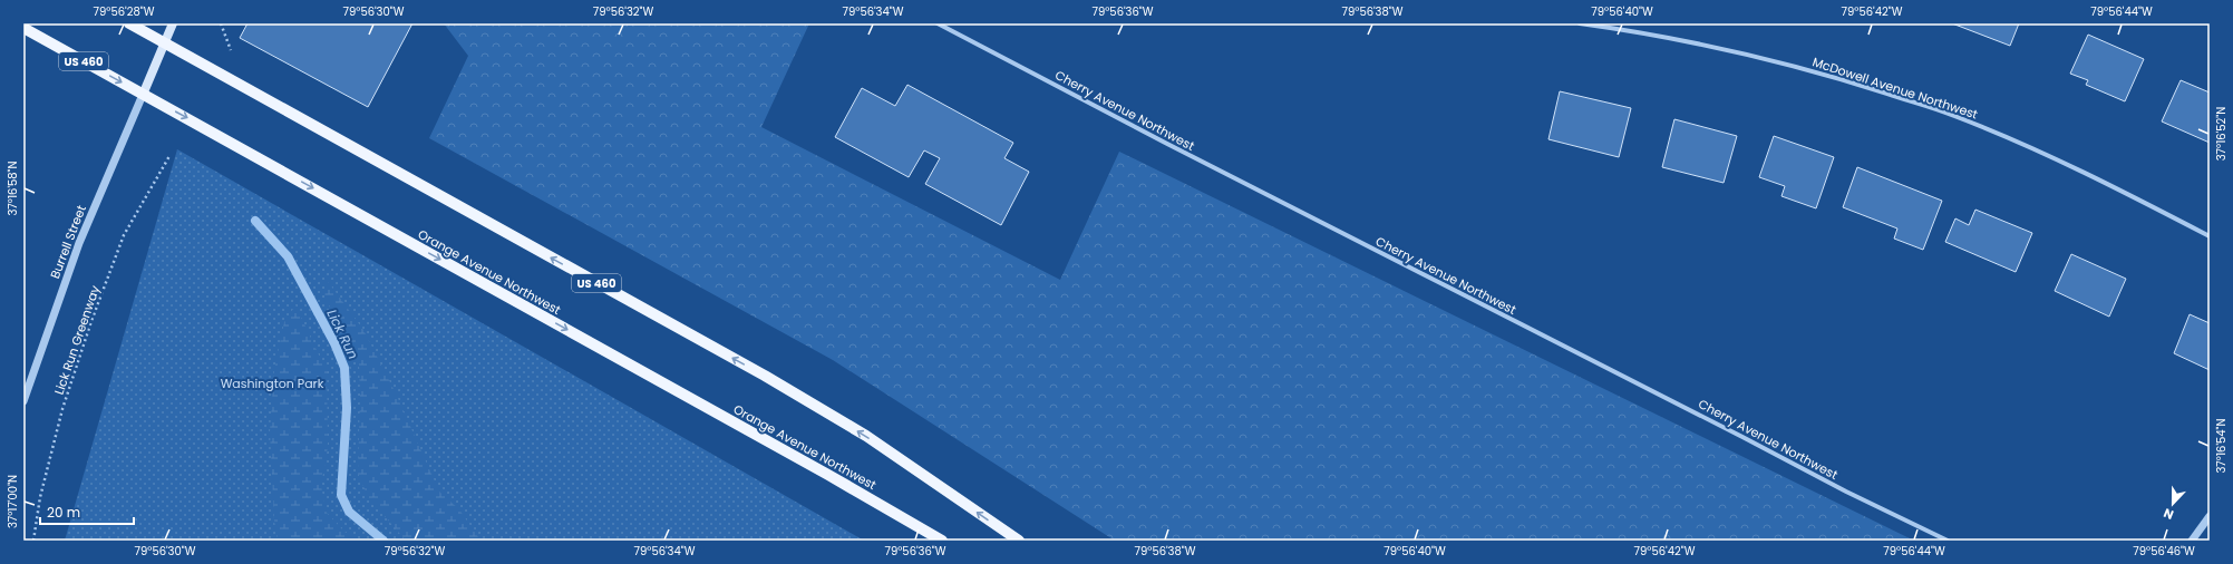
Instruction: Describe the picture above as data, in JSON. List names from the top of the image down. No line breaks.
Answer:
{"streets":{"main road":["US 460","Orange Avenue Northwest"],"street":["McDowell Avenue Northwest","Cherry Avenue Northwest","Burrell Street"],"path":["Lick Run Greenway"]},"crossings":[["Burrell Street","Orange Avenue Northwest"]],"water":["Lick Run"],"parks":["Washington Park"],"scale_bar":"20 m","north":"bottom","coordinates":["79°56'28\"W","79°56'30\"W","79°56'32\"W","79°56'34\"W","79°56'36\"W","79°56'38\"W","79°56'40\"W","79°56'42\"W","79°56'44\"W","37°16'52\"N","37°16'58\"N","37°16'54\"N","37°17'00\"N","79°56'46\"W"]}
